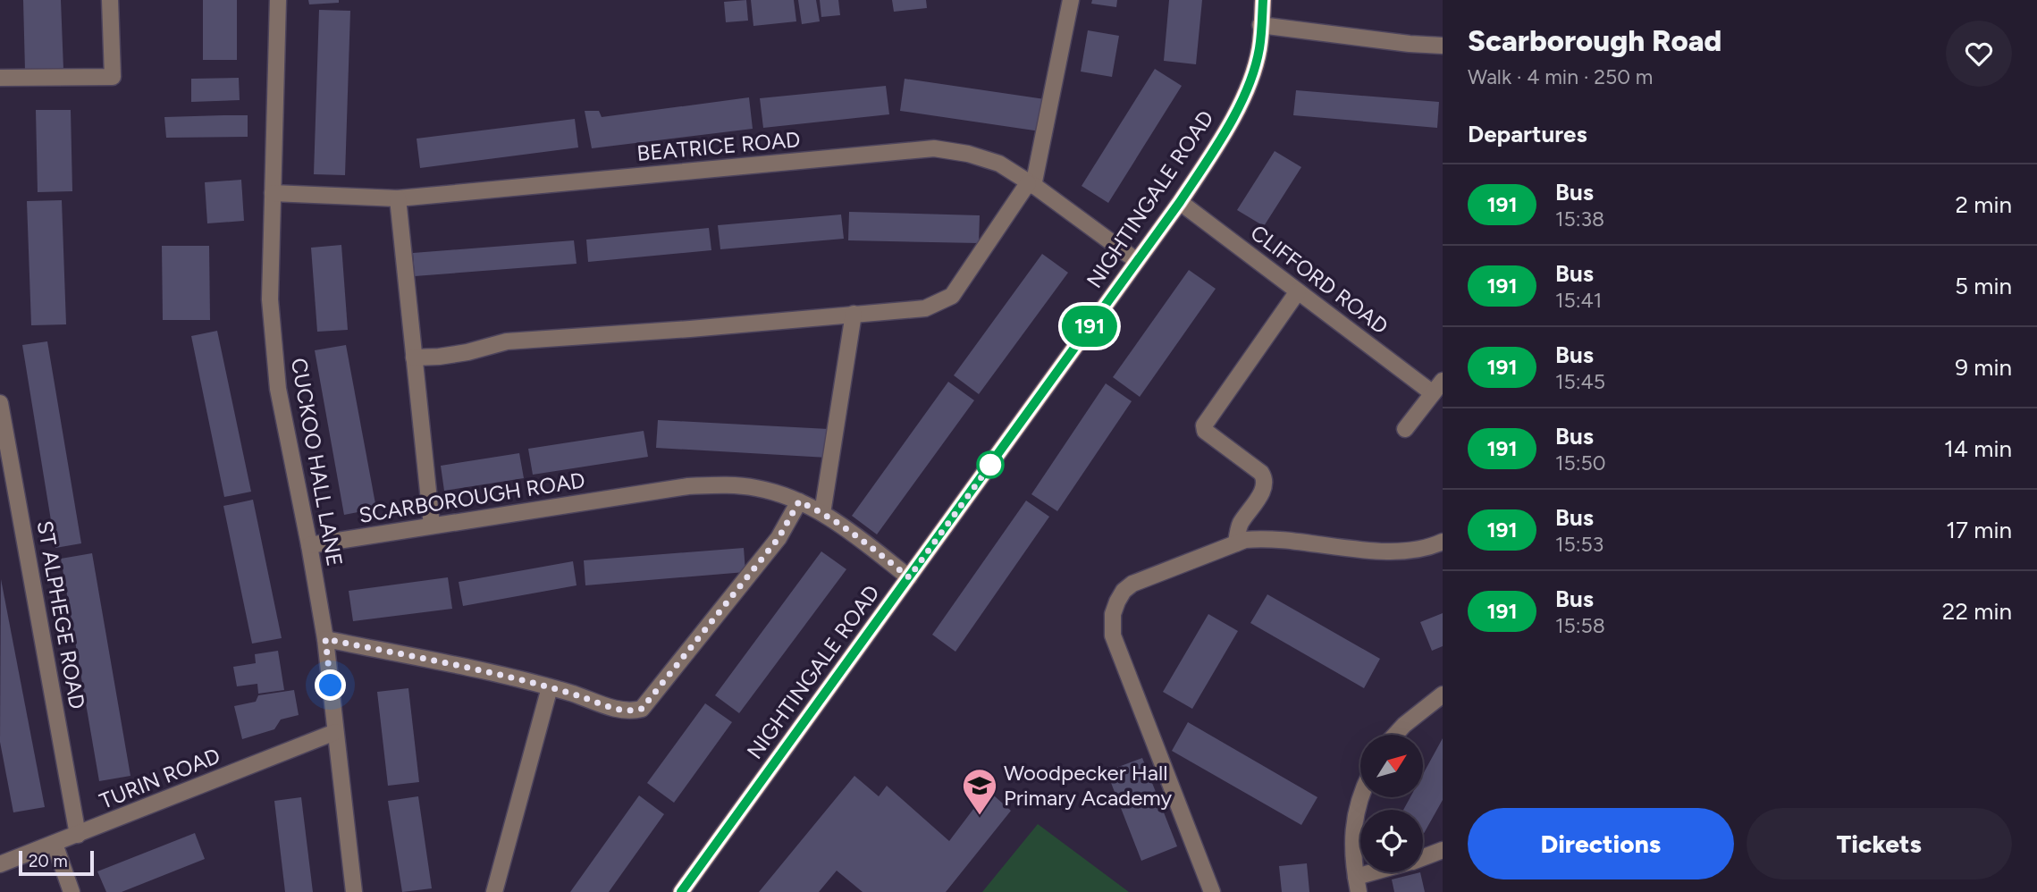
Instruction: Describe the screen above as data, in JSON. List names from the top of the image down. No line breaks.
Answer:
{"streets":{"main road":["NIGHTINGALE ROAD"],"street":["BEATRICE ROAD","CLIFFORD ROAD","CUCKOO HALL LANE","SCARBOROUGH ROAD","ST ALPHEGE ROAD","TURIN ROAD"]},"crossings":[["BEATRICE ROAD","NIGHTINGALE ROAD"],["BEATRICE ROAD","CUCKOO HALL LANE"],["NIGHTINGALE ROAD","CLIFFORD ROAD"],["NIGHTINGALE ROAD","SCARBOROUGH ROAD"],["CUCKOO HALL LANE","SCARBOROUGH ROAD"],["CUCKOO HALL LANE","TURIN ROAD"],["ST ALPHEGE ROAD","TURIN ROAD"]],"places":{"school or university":["Woodpecker Hall Primary Academy"]},"lines":["bus line 191"],"scale_bar":"20 m","north":"top right","page":{"on_map":"191","heading":[["Scarborough Road","Walk · 4 min · 250 m"],"Departures"],"list":[{"mark":"191","name":"Bus","note":"15:38","value":"2 min"},{"mark":"191","name":"Bus","note":"15:41","value":"5 min"},{"mark":"191","name":"Bus","note":"15:45","value":"9 min"},{"mark":"191","name":"Bus","note":"15:50","value":"14 min"},{"mark":"191","name":"Bus","note":"15:53","value":"17 min"},{"mark":"191","name":"Bus","note":"15:58","value":"22 min"}],"buttons":["Directions","Tickets"],"scale":"20 m"}}
